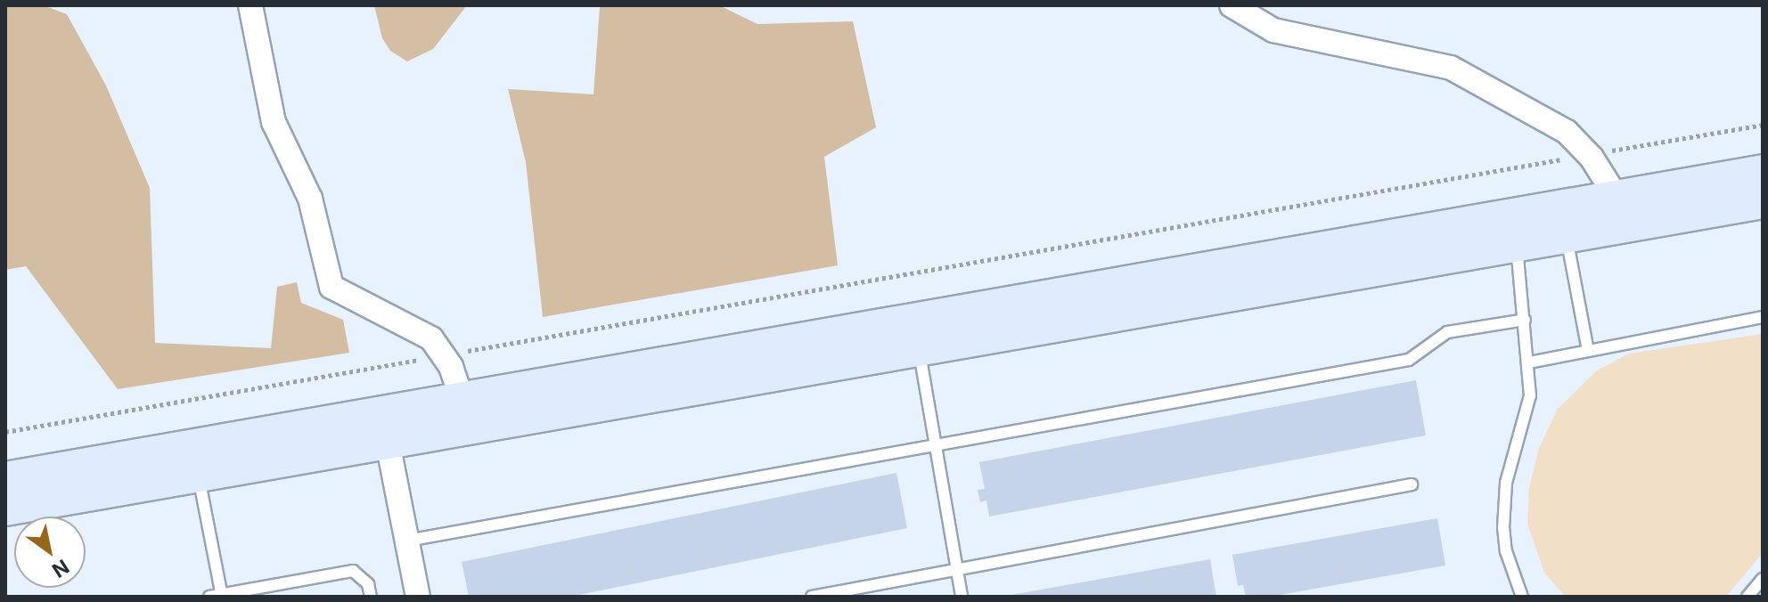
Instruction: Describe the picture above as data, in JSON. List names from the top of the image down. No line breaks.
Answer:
{"north":"bottom right"}
